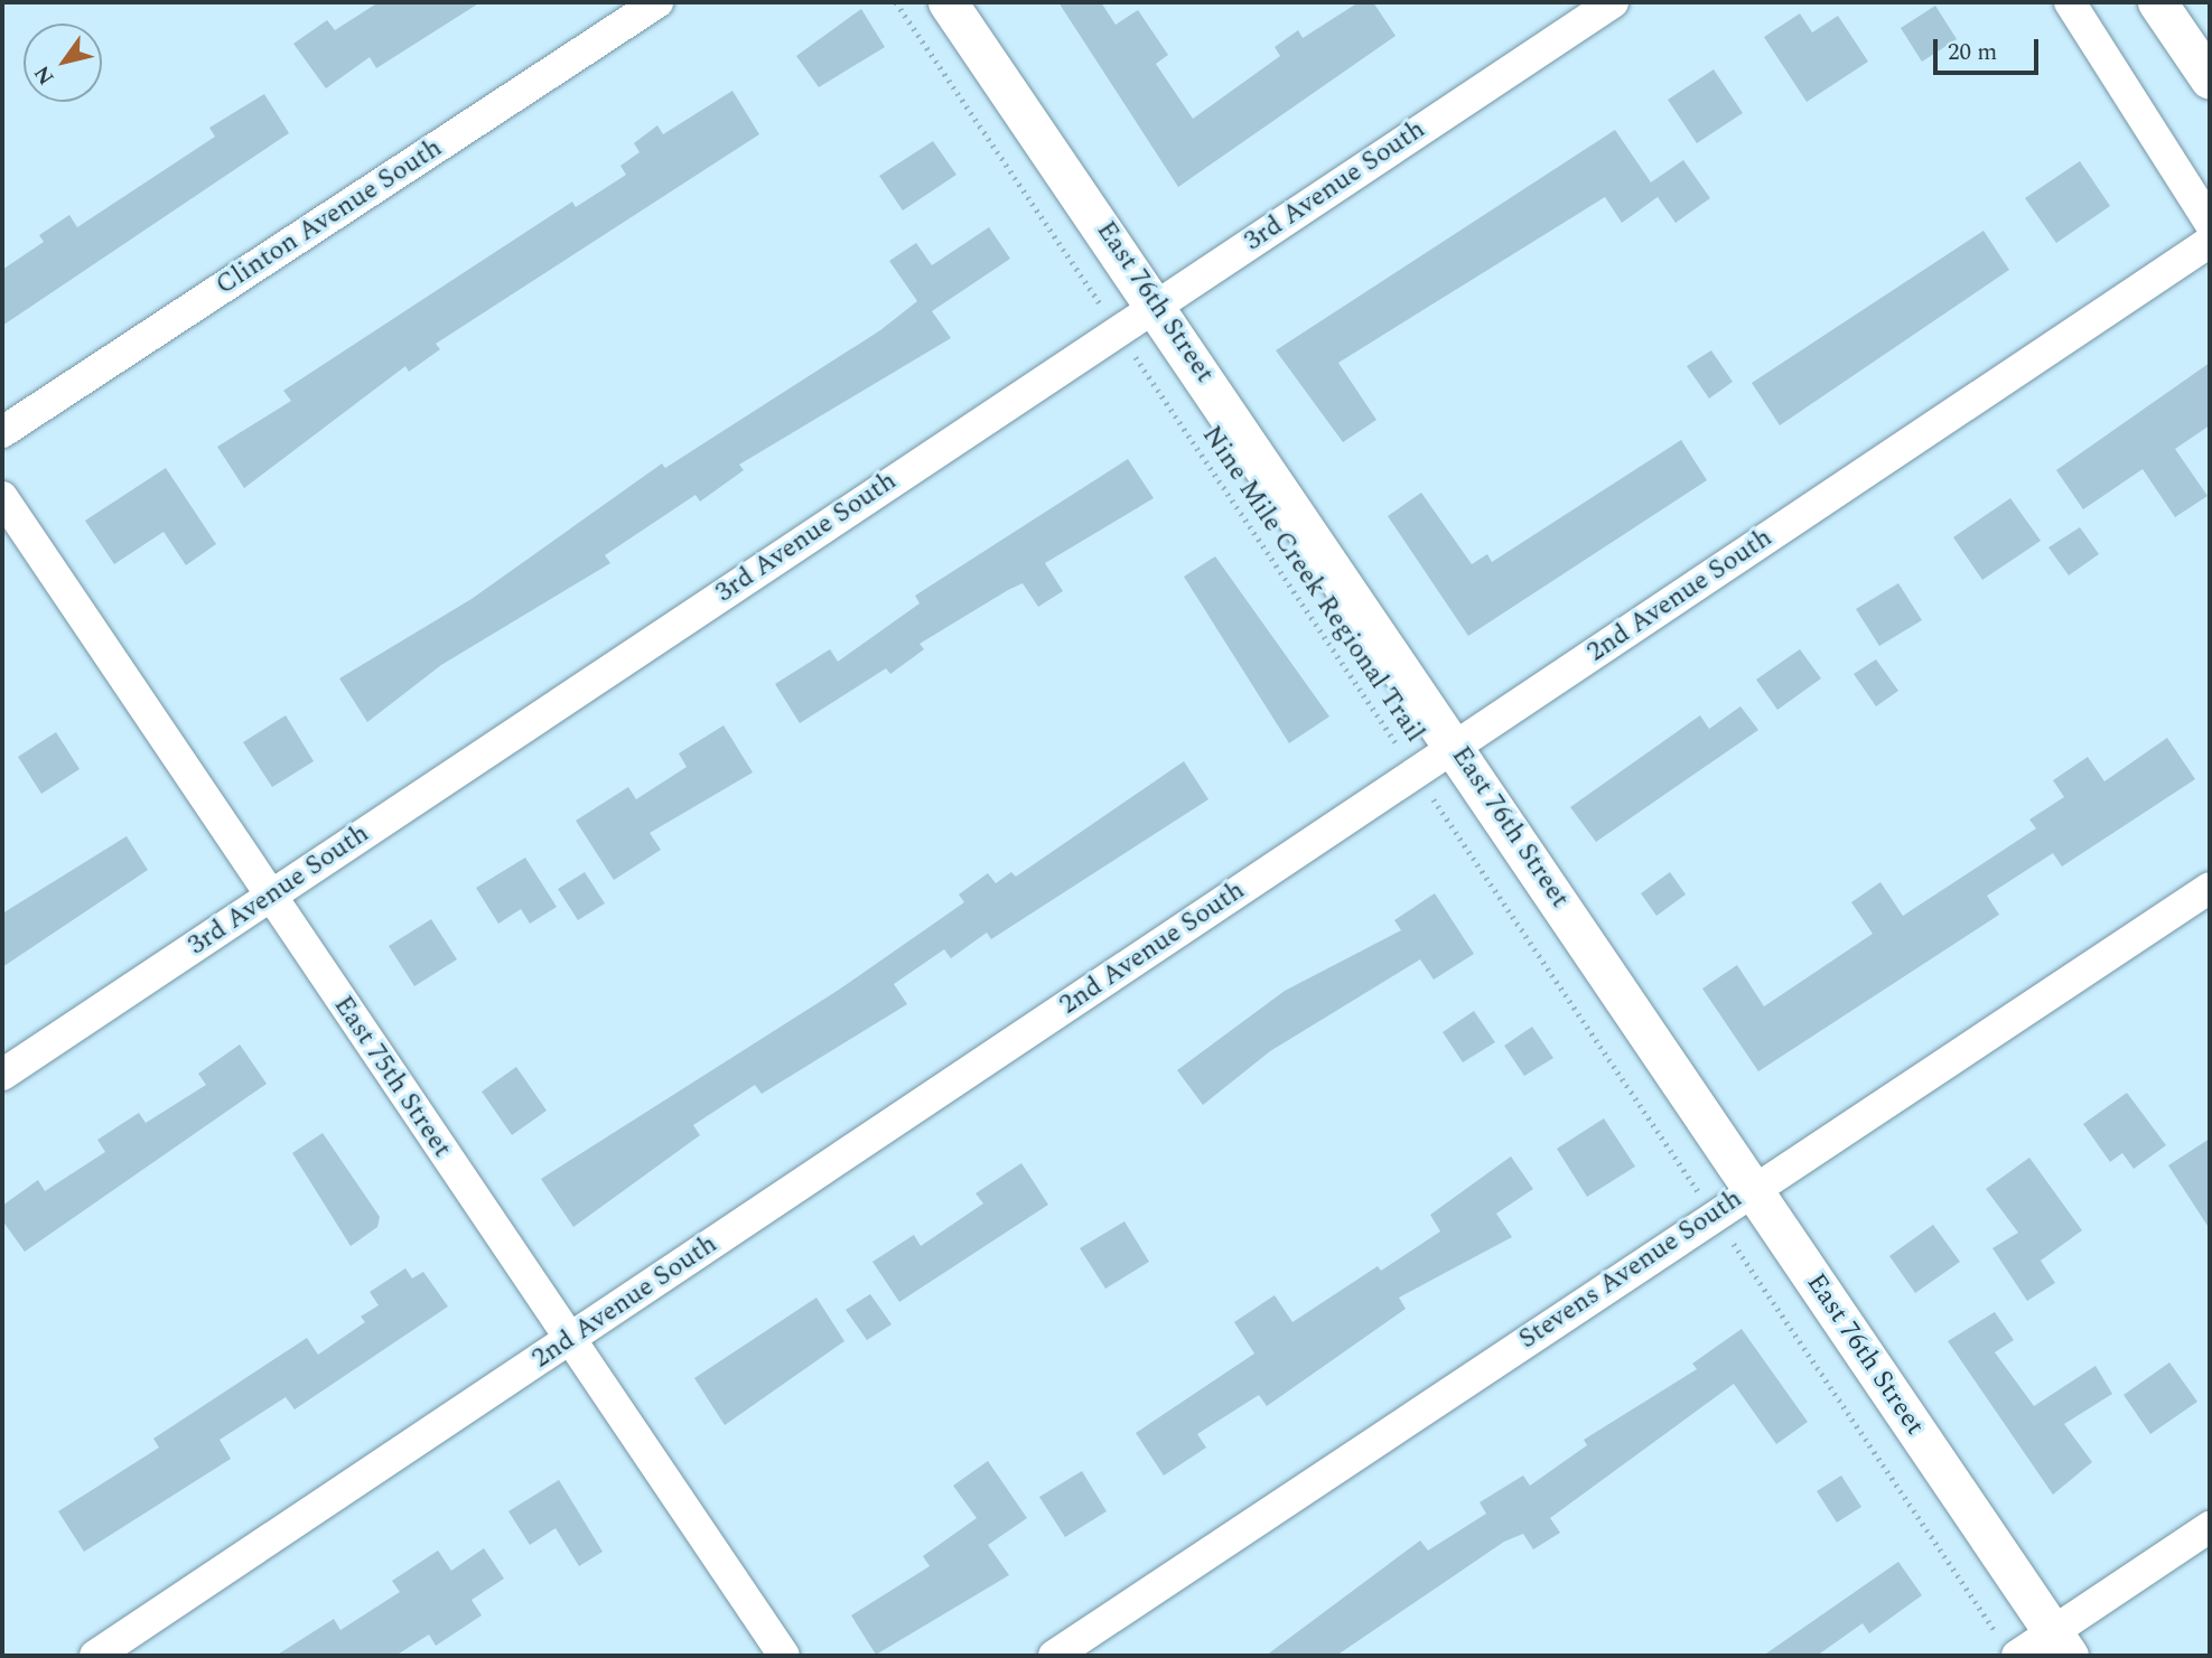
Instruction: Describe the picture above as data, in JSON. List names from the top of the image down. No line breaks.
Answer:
{"streets":{"street":["3rd Avenue South","Clinton Avenue South","East 76th Street","2nd Avenue South","East 75th Street","Stevens Avenue South"],"path":["Nine Mile Creek Regional Trail"]},"crossings":[["3rd Avenue South","East 76th Street"],["3rd Avenue South","Nine Mile Creek Regional Trail"],["3rd Avenue South","East 75th Street"],["East 76th Street","2nd Avenue South"],["East 76th Street","Stevens Avenue South"],["Nine Mile Creek Regional Trail","2nd Avenue South"],["Nine Mile Creek Regional Trail","Stevens Avenue South"],["2nd Avenue South","East 75th Street"]],"scale_bar":"20 m","north":"bottom left"}
